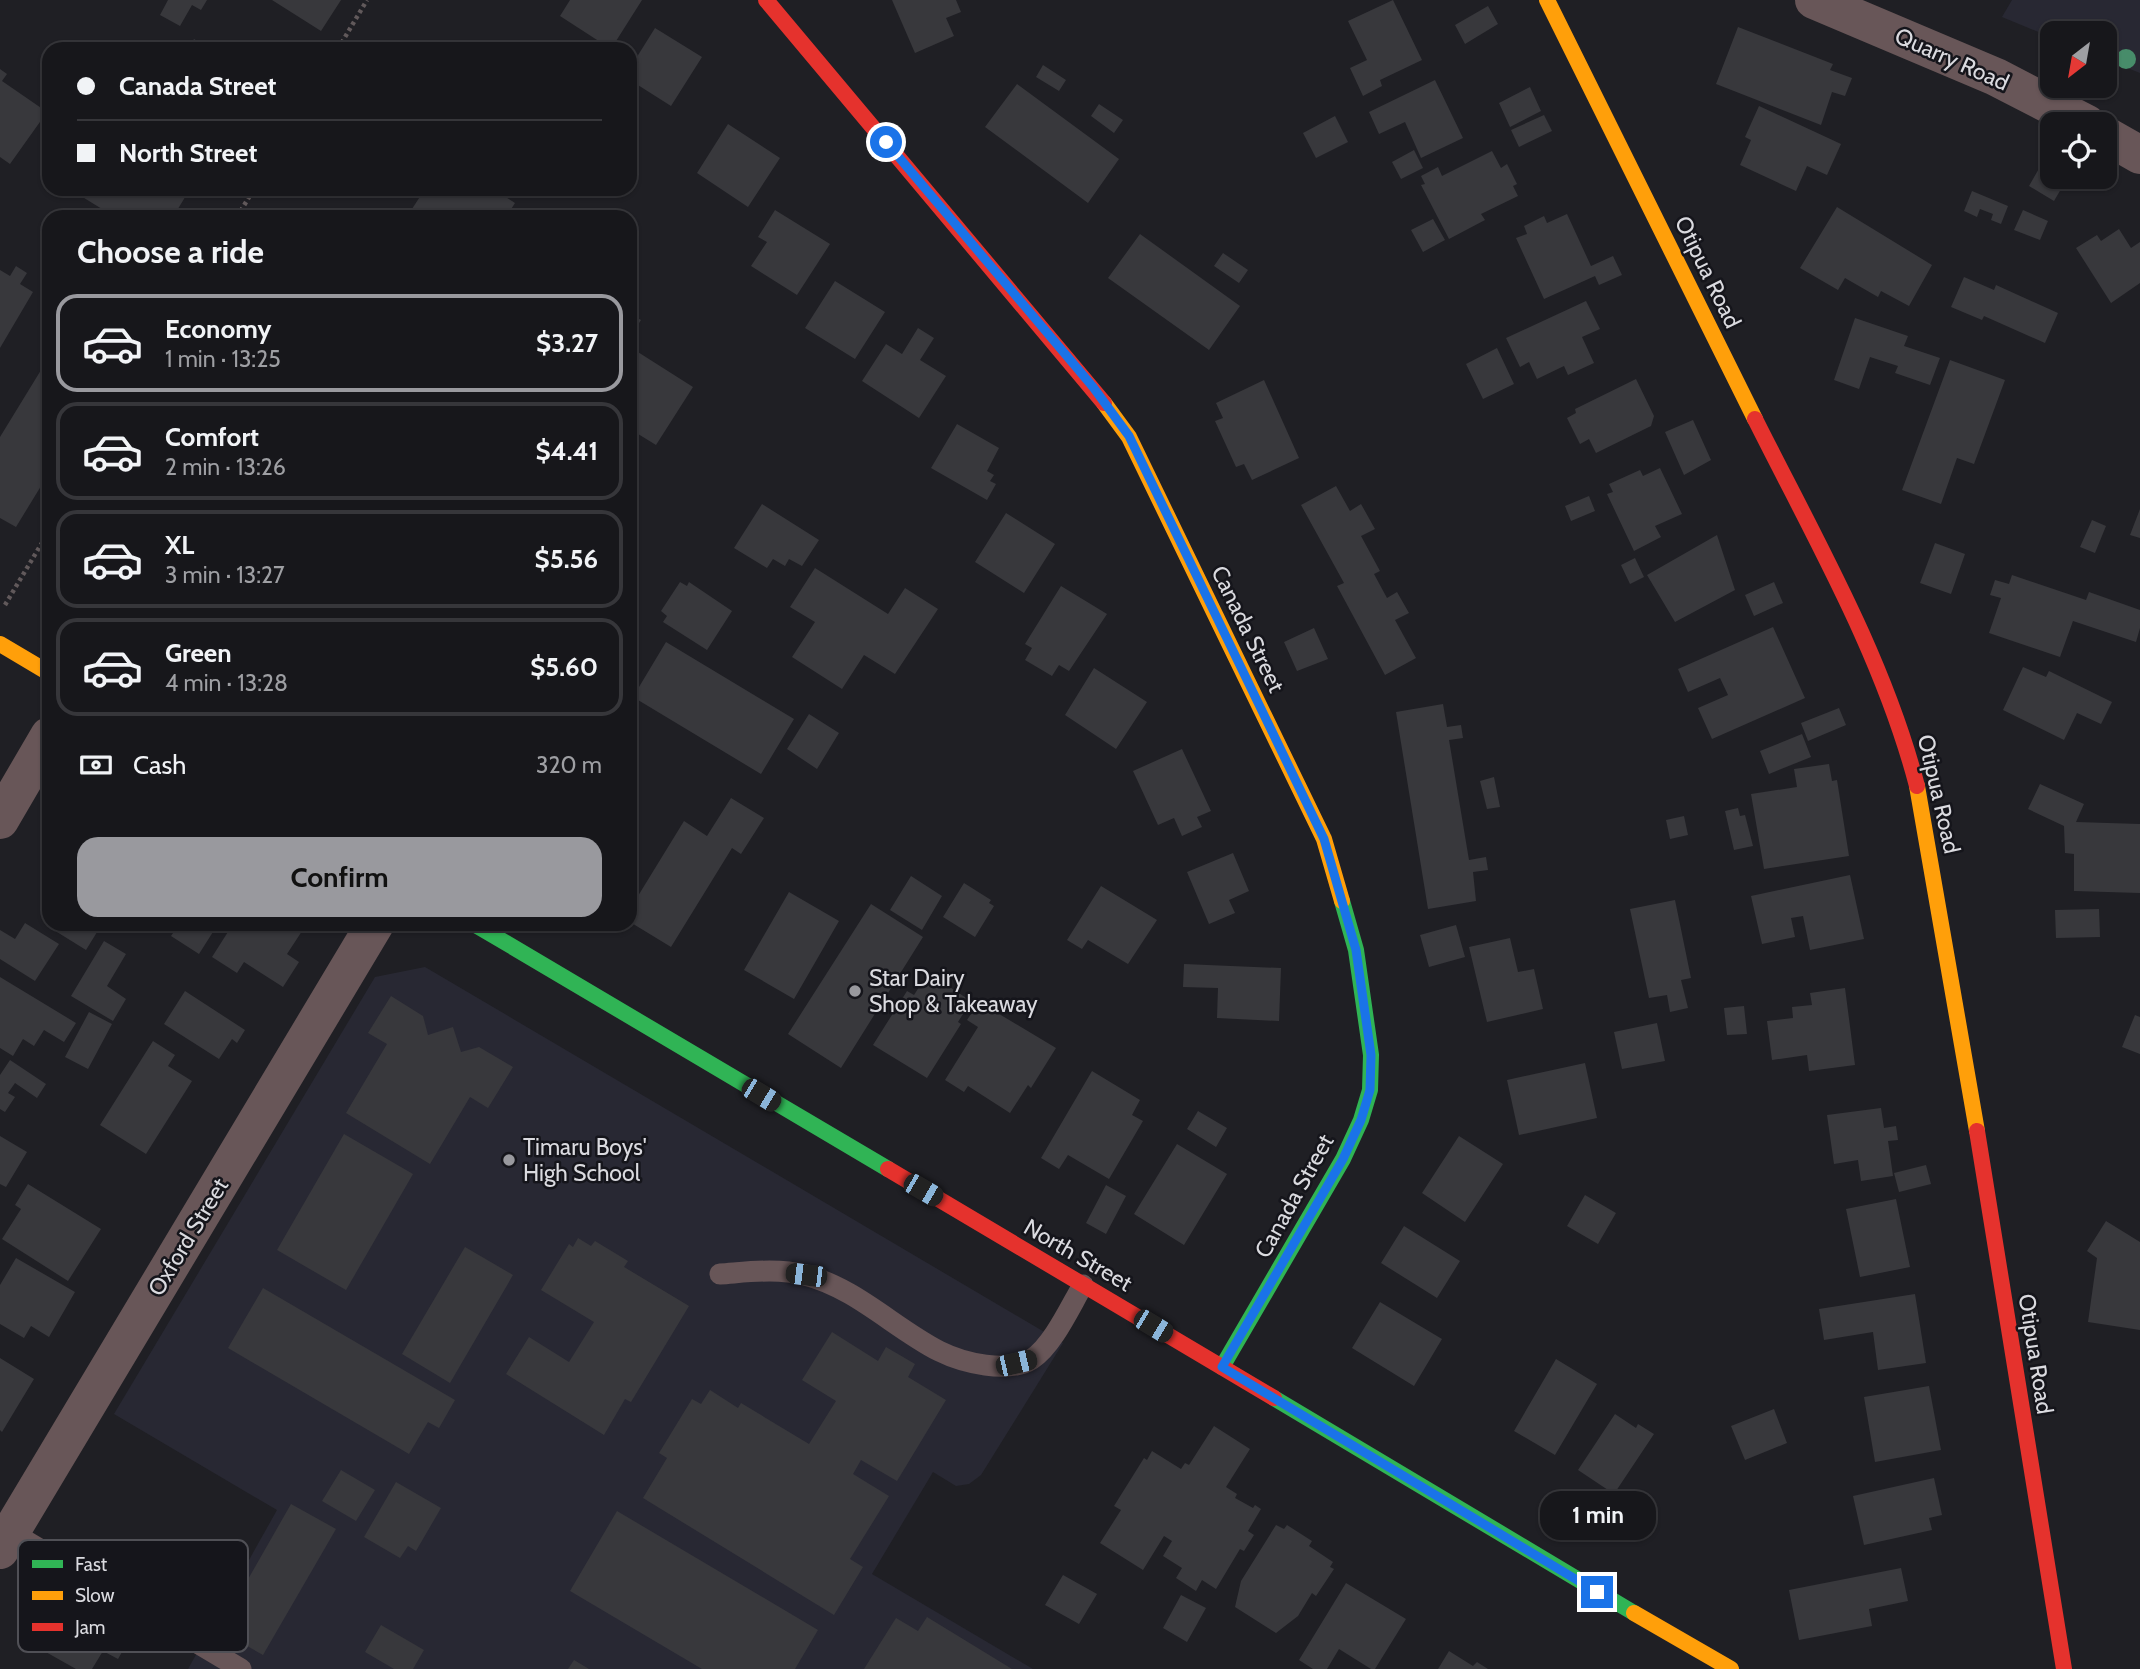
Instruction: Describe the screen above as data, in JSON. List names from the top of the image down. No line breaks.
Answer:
{"streets":{"street":["Quarry Road","Otipua Road","Canada Street","Oxford Street","North Street"]},"crossings":[["Canada Street","North Street"]],"places":["Star Dairy Shop & Takeaway","Timaru Boys' High School"],"legend":["Fast","Slow","Jam"],"north":"bottom left","page":{"banner":["Canada Street","North Street"],"heading":"Choose a ride","list":[{"name":"Economy","note":"1 min · 13:25","value":"$3.27"},{"name":"Comfort","note":"2 min · 13:26","value":"$4.41"},{"name":"XL","note":"3 min · 13:27","value":"$5.56"},{"name":"Green","note":"4 min · 13:28","value":"$5.60"}],"pay":["Cash","320 m"],"buttons":"Confirm","bubble":"1 min"}}
